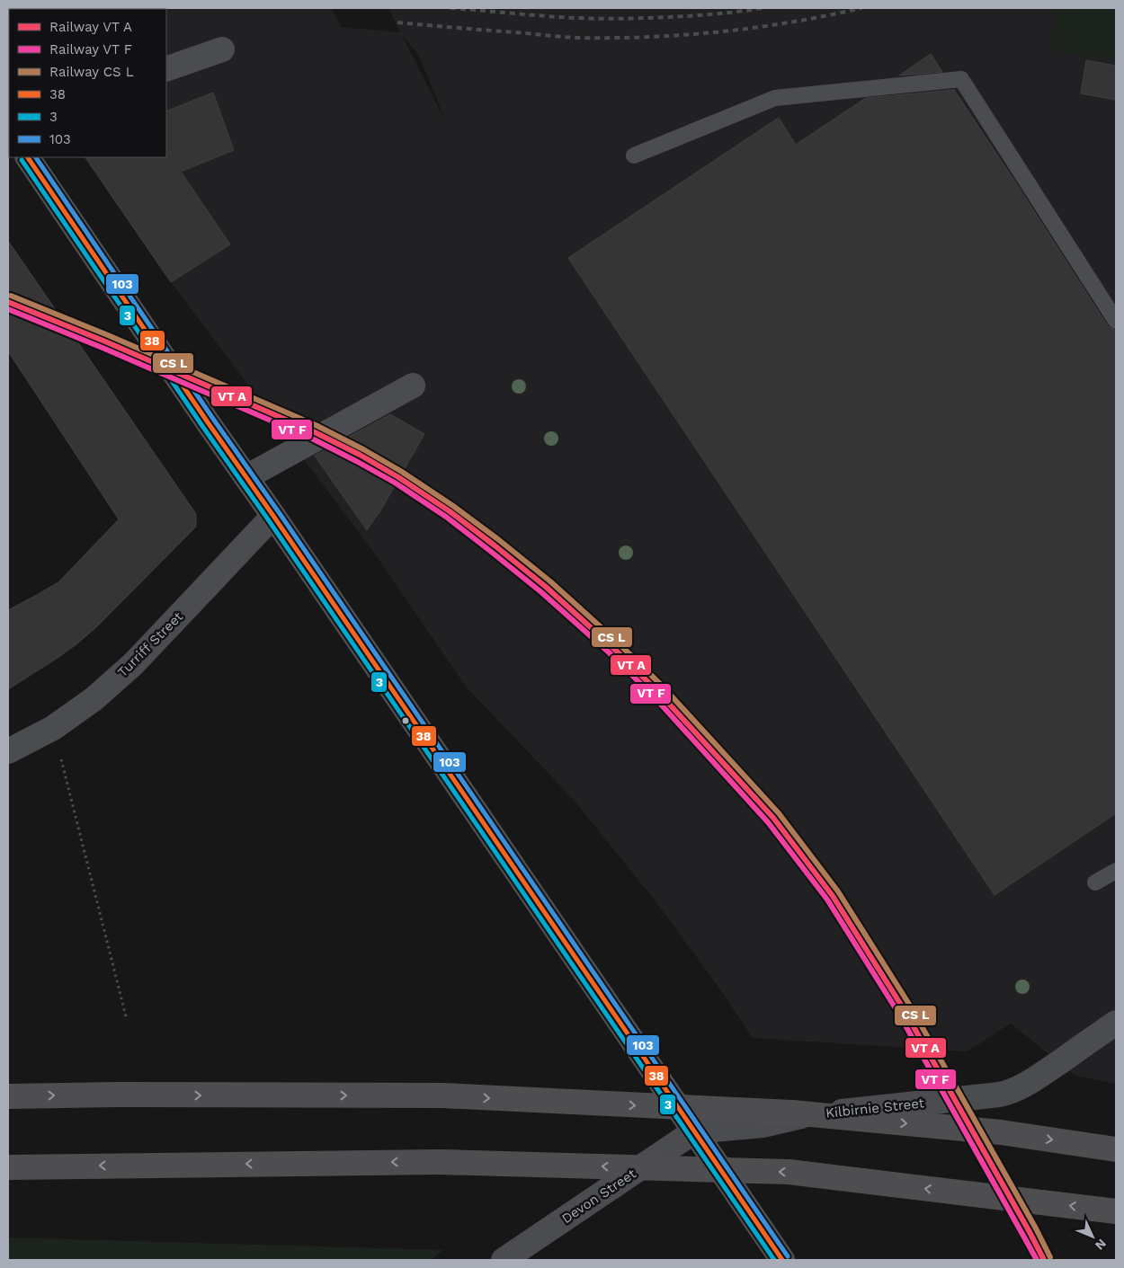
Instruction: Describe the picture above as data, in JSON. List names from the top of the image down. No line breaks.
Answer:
{"streets":{"street":["Turriff Street","Kilbirnie Street","Devon Street"]},"crossings":[["Kilbirnie Street","Devon Street"]],"lines":["transit line 38","transit line 103","transit line 3"],"legend":["Railway VT A","Railway VT F","Railway CS L","38","3","103"],"north":"bottom right"}
